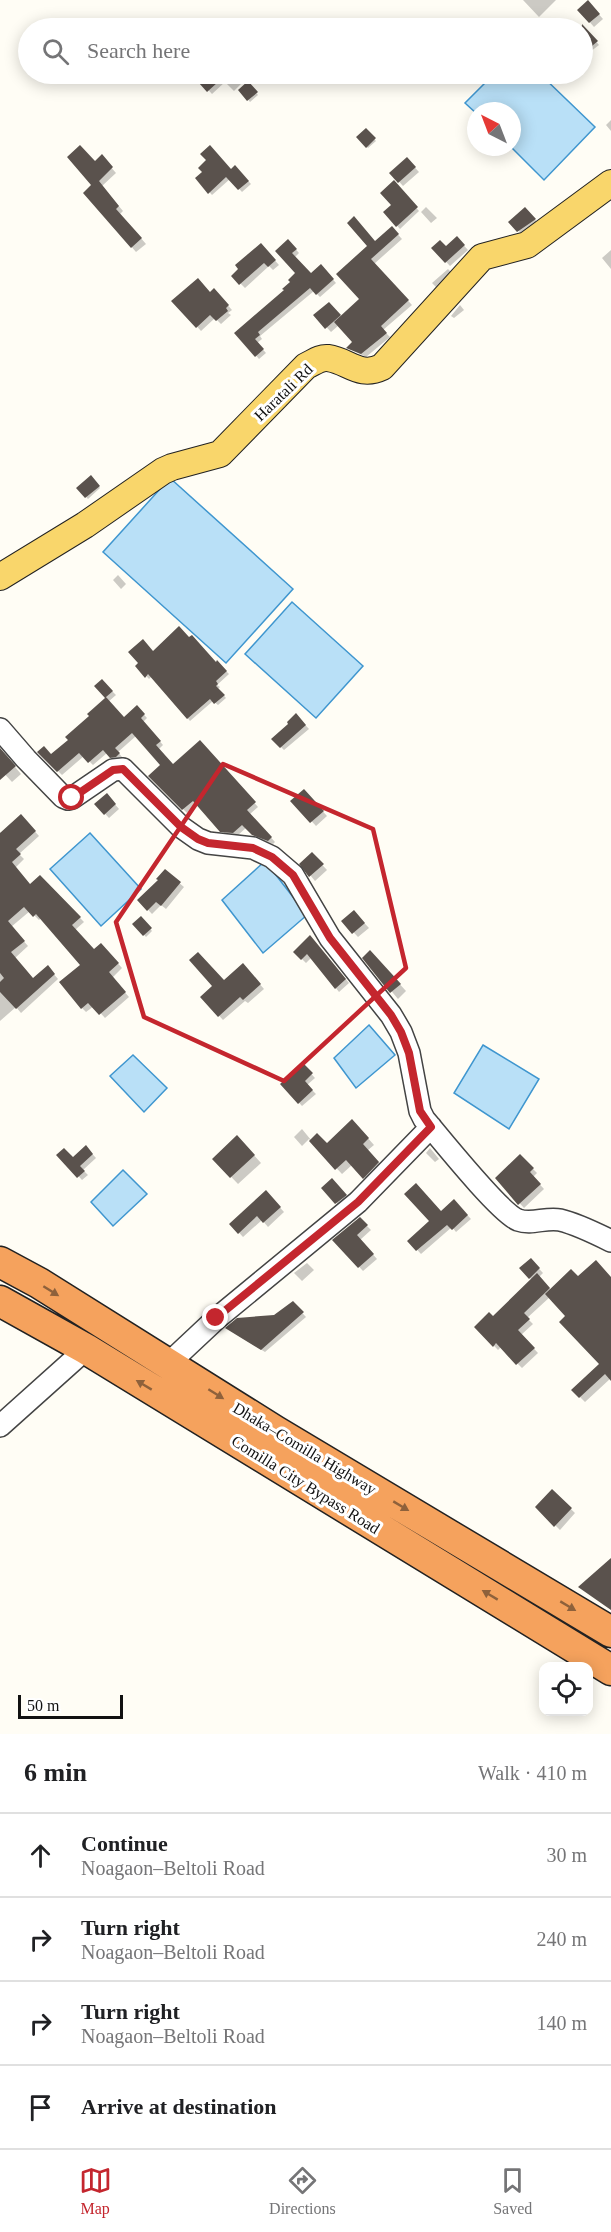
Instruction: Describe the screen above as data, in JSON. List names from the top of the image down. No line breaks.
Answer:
{"streets":{"highway":["Dhaka–Comilla Highway","Comilla City Bypass Road"],"main road":["Haratali Rd"]},"one_way":["Dhaka–Comilla Highway","Comilla City Bypass Road"],"scale_bar":"50 m","north":"top left","page":{"search":"Search here","scale":"50 m","heading":["6 min","Walk · 410 m"],"list":[["Continue","Noagaon–Beltoli Road","30 m"],["Turn right","Noagaon–Beltoli Road","240 m"],["Turn right","Noagaon–Beltoli Road","140 m"],"Arrive at destination"],"nav":["Map","Directions","Saved"]}}
